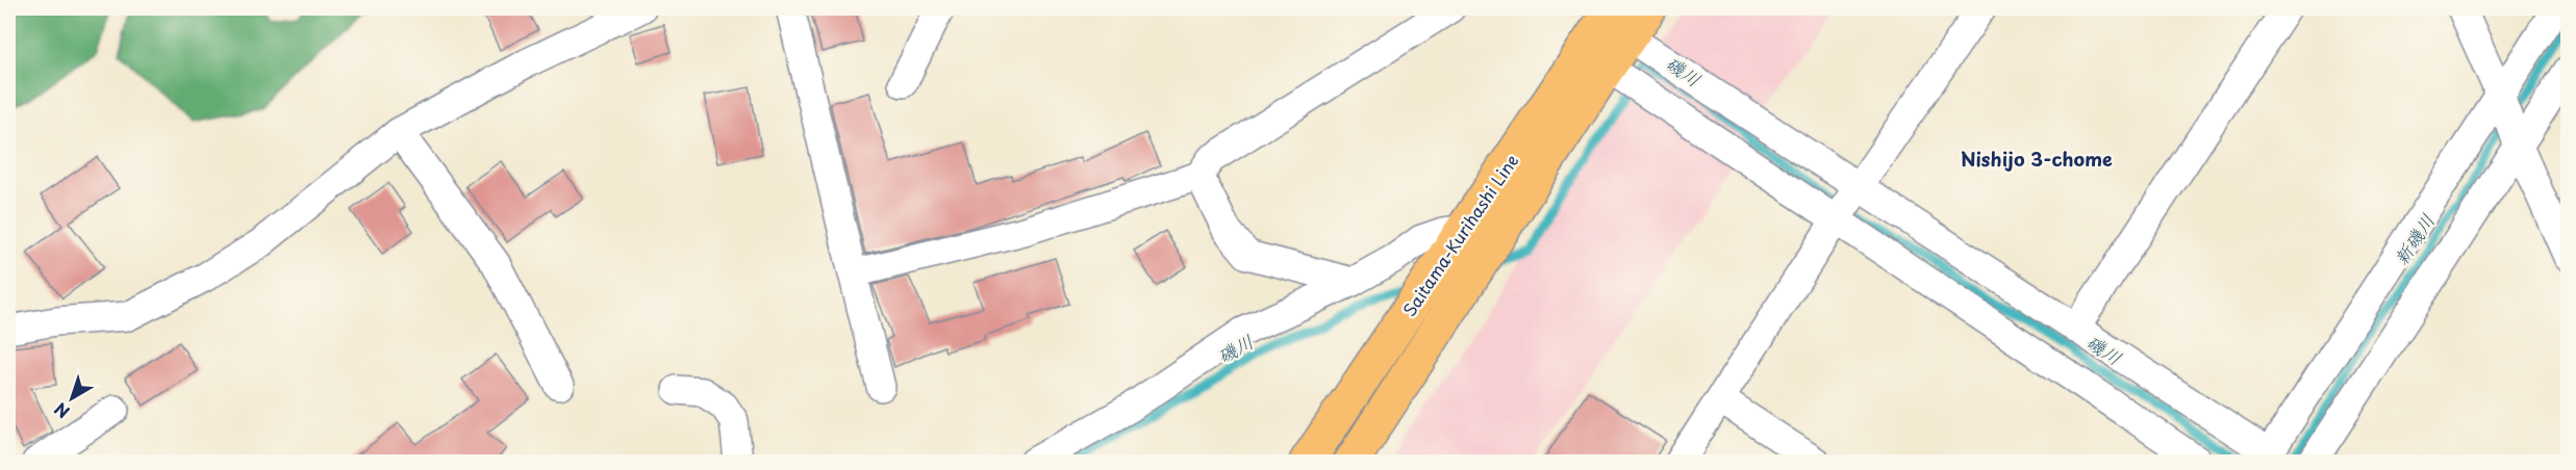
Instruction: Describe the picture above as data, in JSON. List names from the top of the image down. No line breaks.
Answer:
{"streets":{"main road":["Saitama-Kurihashi Line"]},"districts":["Nishijo 3-chome"],"water":["磯川","新磯川"],"north":"bottom left"}
